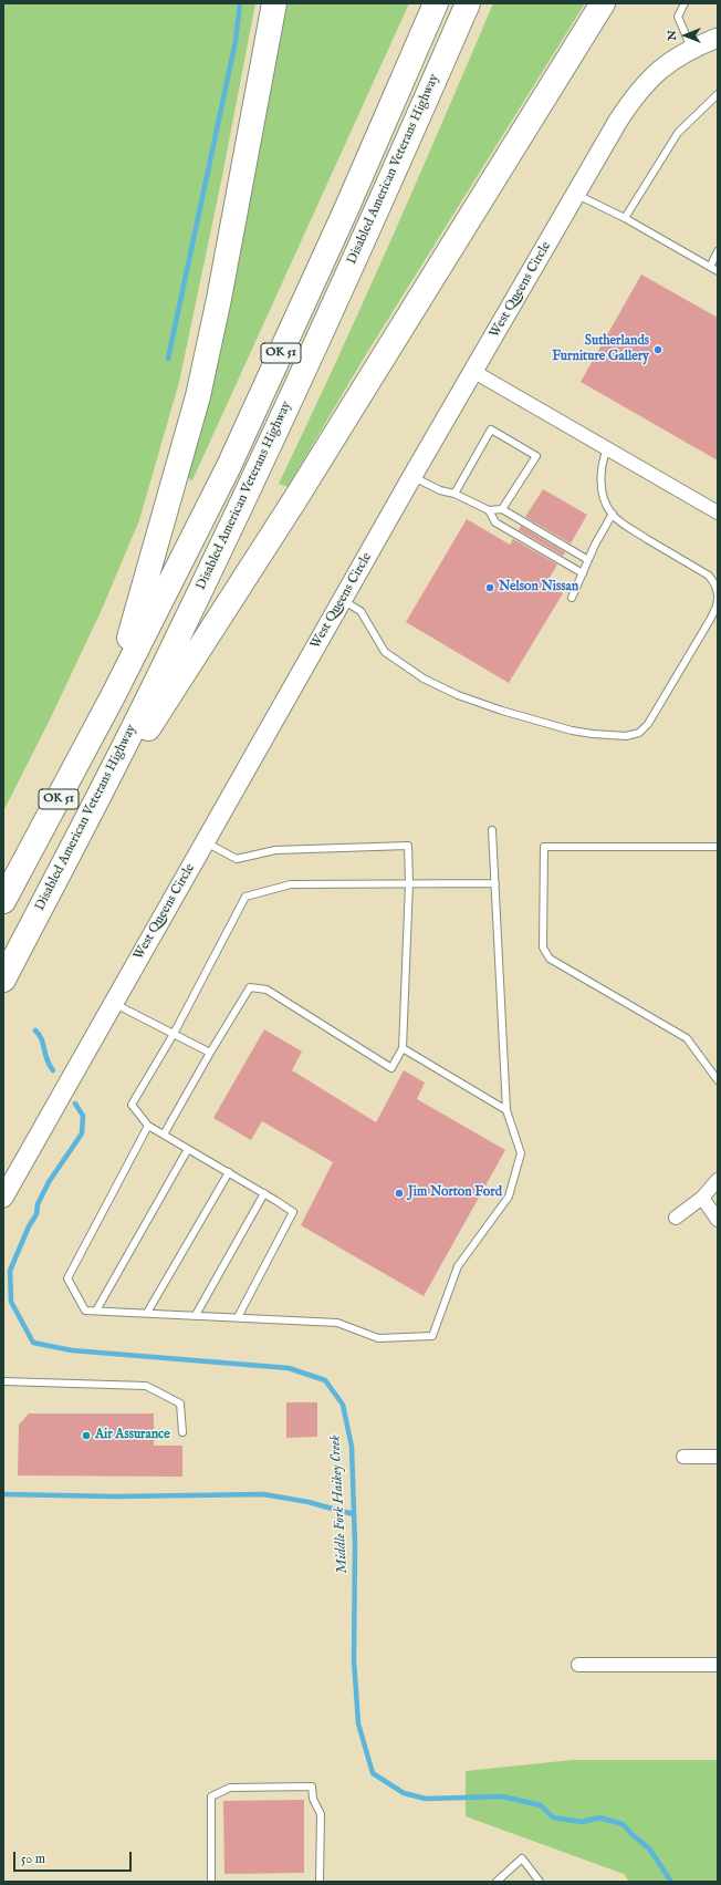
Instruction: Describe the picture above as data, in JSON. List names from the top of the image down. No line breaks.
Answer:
{"streets":{"highway":["Disabled American Veterans Highway","OK 51"],"street":["West Queens Circle"]},"water":["Middle Fork Haikey Creek"],"places":["Sutherlands Furniture Gallery","Nelson Nissan","Jim Norton Ford","Air Assurance"],"scale_bar":"50 m","north":"left"}
